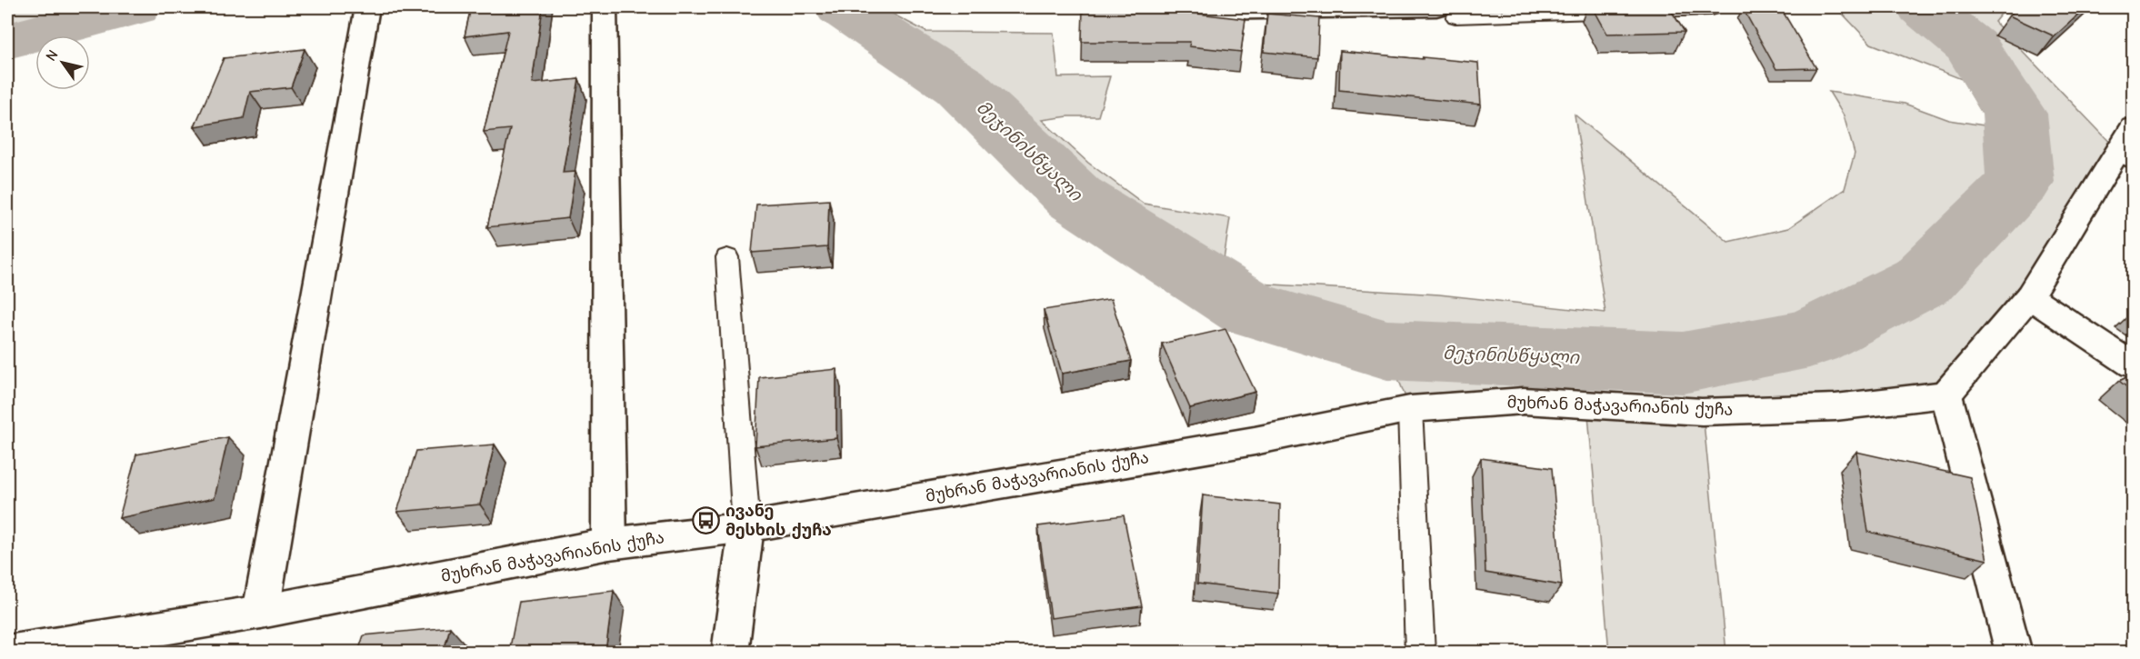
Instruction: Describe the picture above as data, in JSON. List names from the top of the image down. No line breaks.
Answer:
{"streets":{"street":["მუხრან მაჭავარიანის ქუჩა"]},"water":["მეჯინისწყალი"],"places":{"bus stop":["ივანე მესხის ქუჩა"]},"north":"top left"}
